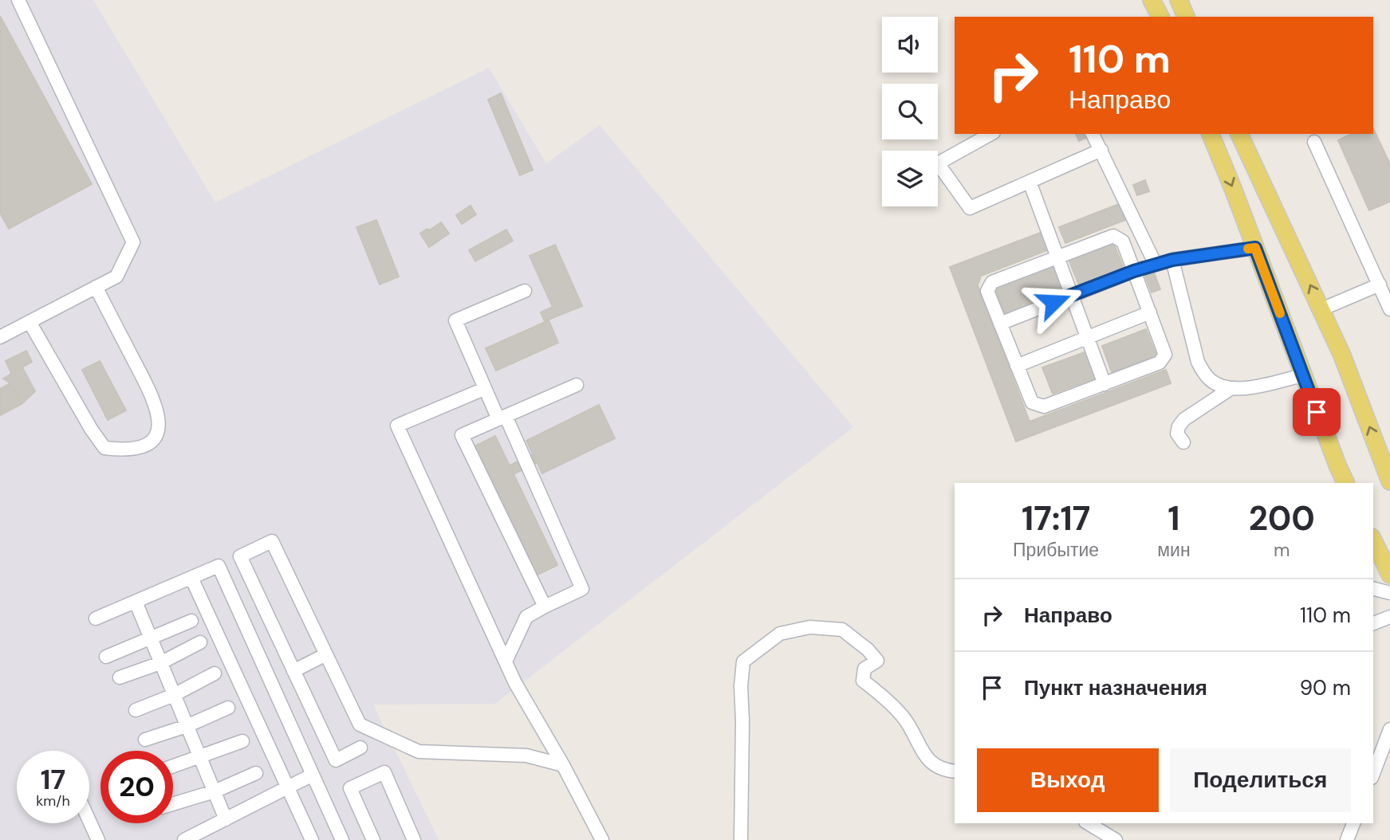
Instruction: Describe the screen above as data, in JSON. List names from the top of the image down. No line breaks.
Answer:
{"page":{"turn":["110 m","Направо"],"eta":["17:17","Прибытие","1","мин","200","m"],"list":[{"name":"Направо","value":"110 m"},{"name":"Пункт назначения","value":"90 m"}],"buttons":["Выход","Поделиться"],"speed":"17 km/h","limit":"20"}}
